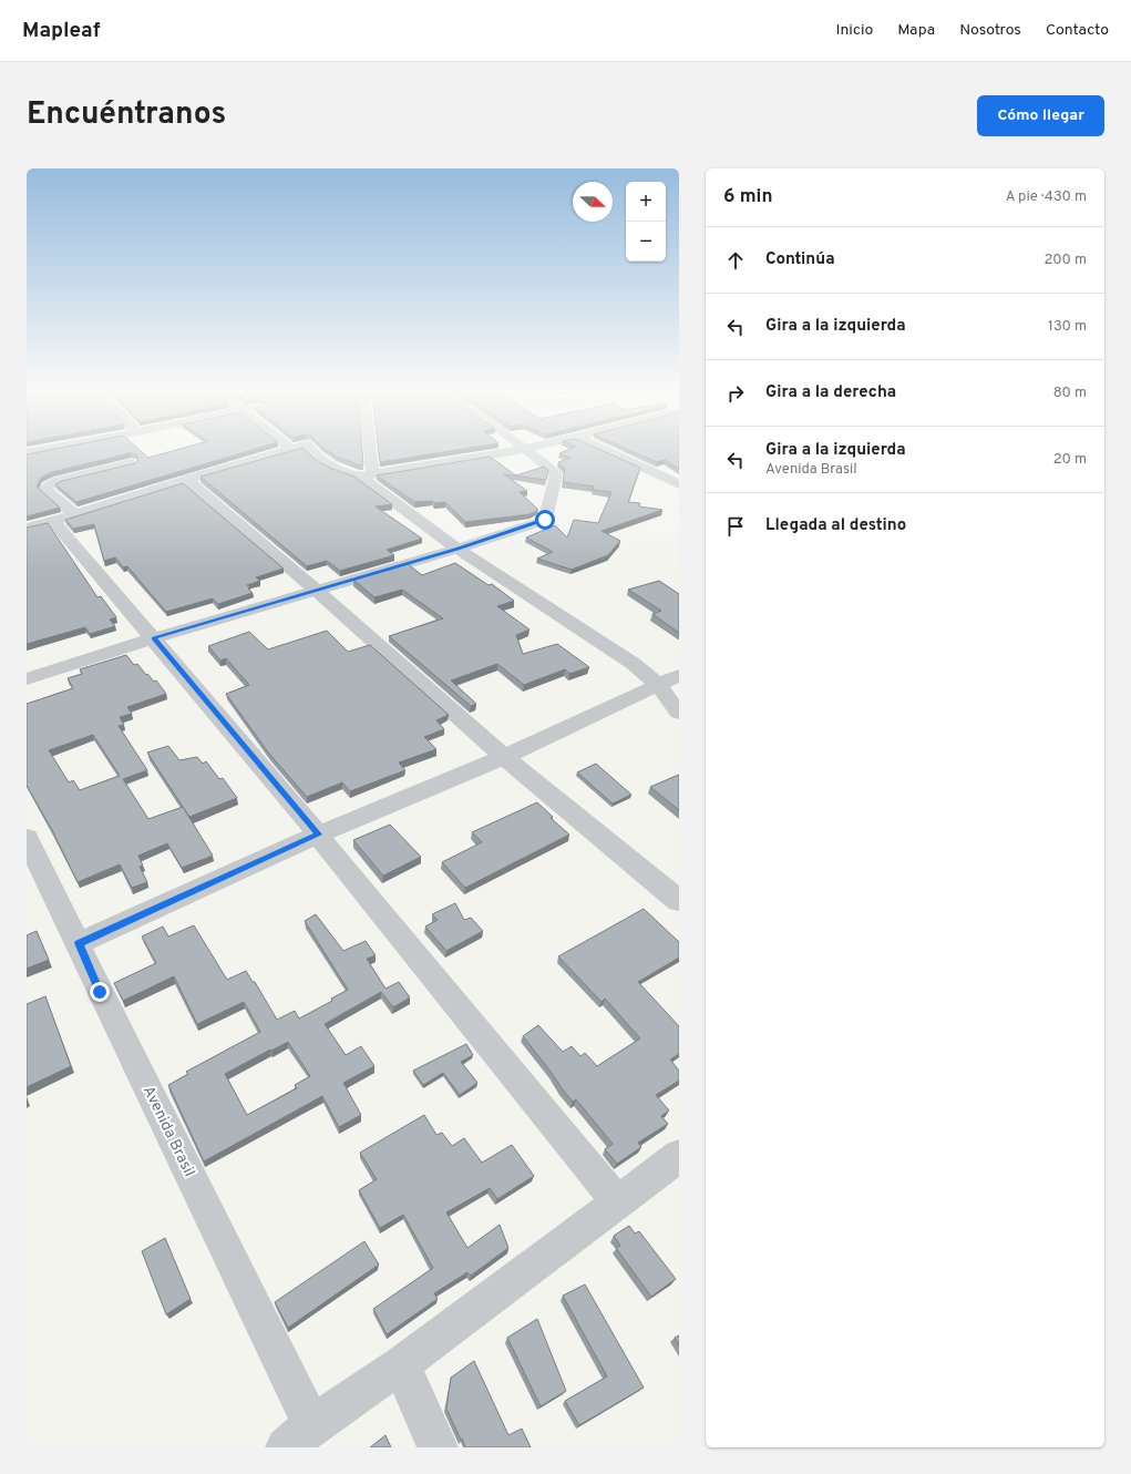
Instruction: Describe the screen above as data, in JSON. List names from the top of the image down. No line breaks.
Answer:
{"streets":{"street":["Avenida Brasil"]},"north":"right","page":{"header":"Mapleaf","nav":["Inicio","Mapa","Nosotros","Contacto"],"title":"Encuéntranos","buttons":"Cómo llegar","heading":["6 min","A pie · 430 m"],"map_buttons":["+","−"],"list":[["Continúa","200 m"],["Gira a la izquierda","130 m"],["Gira a la derecha","80 m"],["Gira a la izquierda","Avenida Brasil","20 m"],"Llegada al destino"]}}
